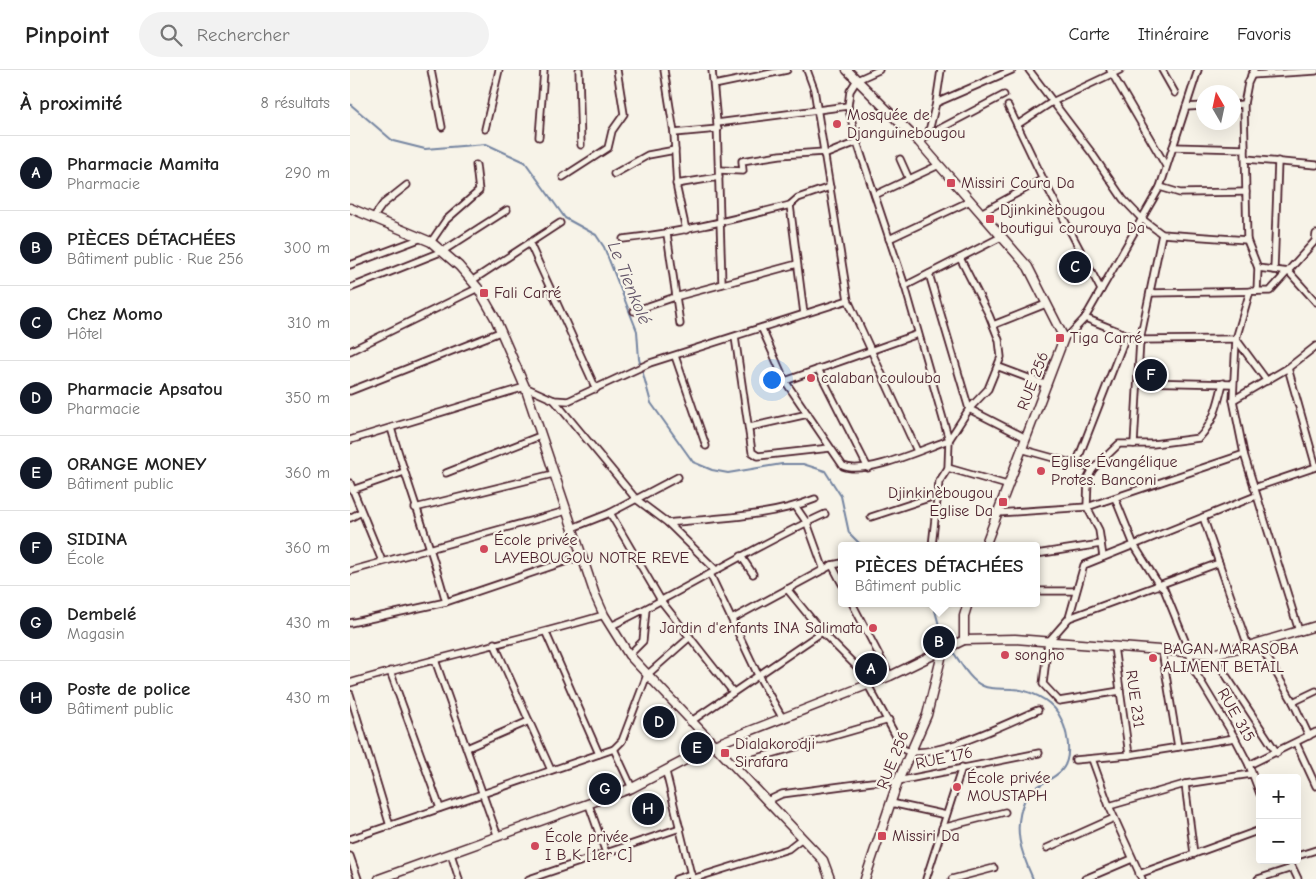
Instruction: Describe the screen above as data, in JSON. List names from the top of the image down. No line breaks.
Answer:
{"streets":{"street":["RUE 256","RUE 231","RUE 315","RUE 176"]},"crossings":[["RUE 256","RUE 176"]],"water":["Le Tienkolé"],"places":{"other":["Mosquée de Djanguinebougou","calaban coulouba","Eglise Évangélique Protes. Banconi","École privée LAYEBOUGOU NOTRE REVE","Jardin d'enfants INA Salimata","songho","BAGAN MARASOBA ALIMENT BETAIL","École privée MOUSTAPH","École privée I B K [1er C]"],"transit":["Missiri Coura Da","Djinkinèbougou boutigui courouya Da","Fali Carré","Tiga Carré","Djinkinèbougou Eglise Da","Dialakorodji Sirafara","Missiri Da"]},"north":"top","page":{"header":"Pinpoint","search":"Rechercher","nav":["Carte","Itinéraire","Favoris"],"heading":["À proximité","8 résultats"],"list":[{"mark":"A","name":"Pharmacie Mamita","note":"Pharmacie","value":"290 m"},{"mark":"B","name":"PIÈCES DÉTACHÉES","note":"Bâtiment public · Rue 256","value":"300 m"},{"mark":"C","name":"Chez Momo","note":"Hôtel","value":"310 m"},{"mark":"D","name":"Pharmacie Apsatou","note":"Pharmacie","value":"350 m"},{"mark":"E","name":"ORANGE MONEY","note":"Bâtiment public","value":"360 m"},{"mark":"F","name":"SIDINA","note":"École","value":"360 m"},{"mark":"G","name":"Dembelé","note":"Magasin","value":"430 m"},{"mark":"H","name":"Poste de police","note":"Bâtiment public","value":"430 m"}],"pins":["C","F","B","A","D","E","G","H"],"popup":["PIÈCES DÉTACHÉES","Bâtiment public"],"map_buttons":["+","−"]}}
